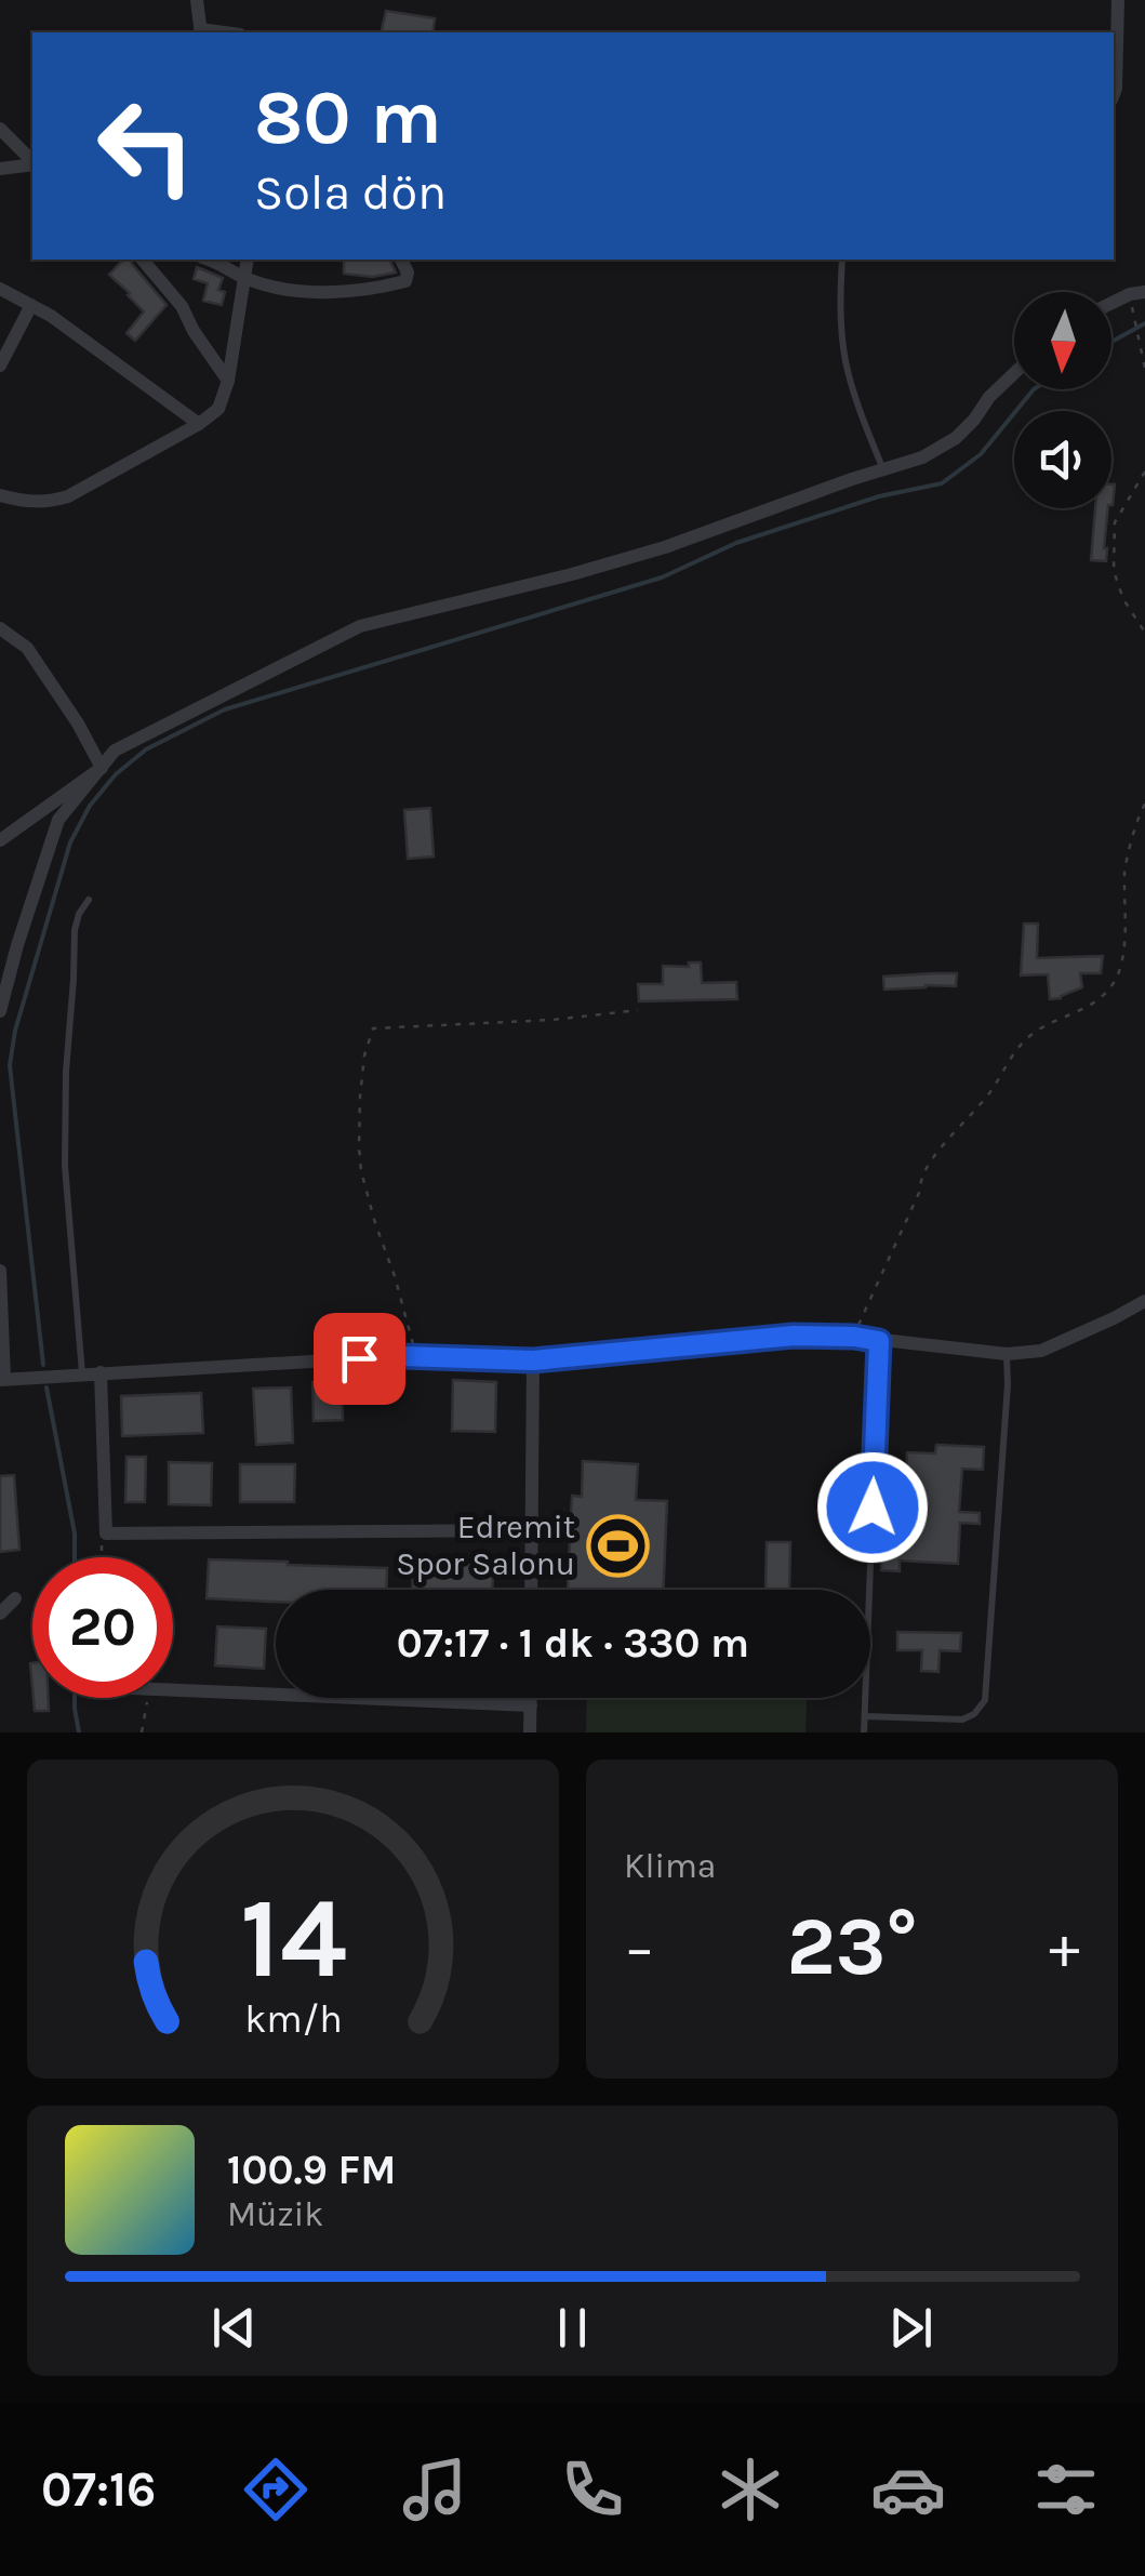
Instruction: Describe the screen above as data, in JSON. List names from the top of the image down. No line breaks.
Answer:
{"places":{"sports":["Edremit Spor Salonu"]},"north":"bottom","page":{"turn":["80 m","Sola dön"],"limit":"20","trip":"07:17 · 1 dk · 330 m","tile":"Klima","heat":["−","23°","+"],"song":["100.9 FM","Müzik"],"tabs":"07:16","gauge":["14","km/h"]}}
